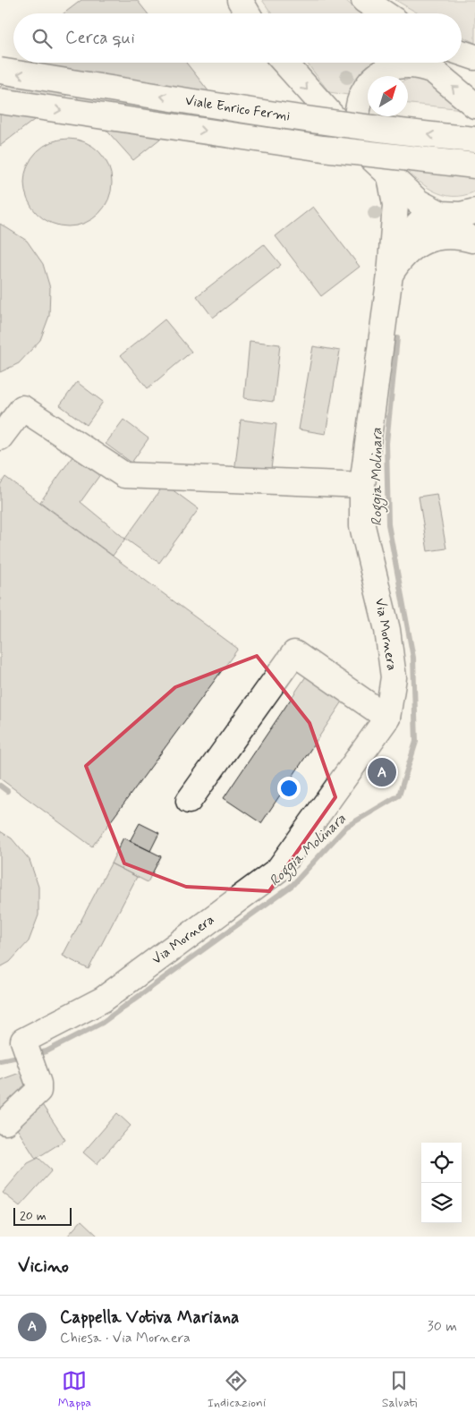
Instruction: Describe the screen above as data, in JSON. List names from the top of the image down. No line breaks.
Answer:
{"streets":{"street":["Viale Enrico Fermi","Via Mornera"]},"water":["Roggia Molinara"],"scale_bar":"20 m","north":"top right","page":{"search":"Cerca qui","pins":"A","scale":"20 m","heading":"Vicino","list":[{"mark":"A","name":"Cappella Votiva Mariana","note":"Chiesa · Via Mornera","value":"30 m"}],"nav":["Mappa","Indicazioni","Salvati"]}}
